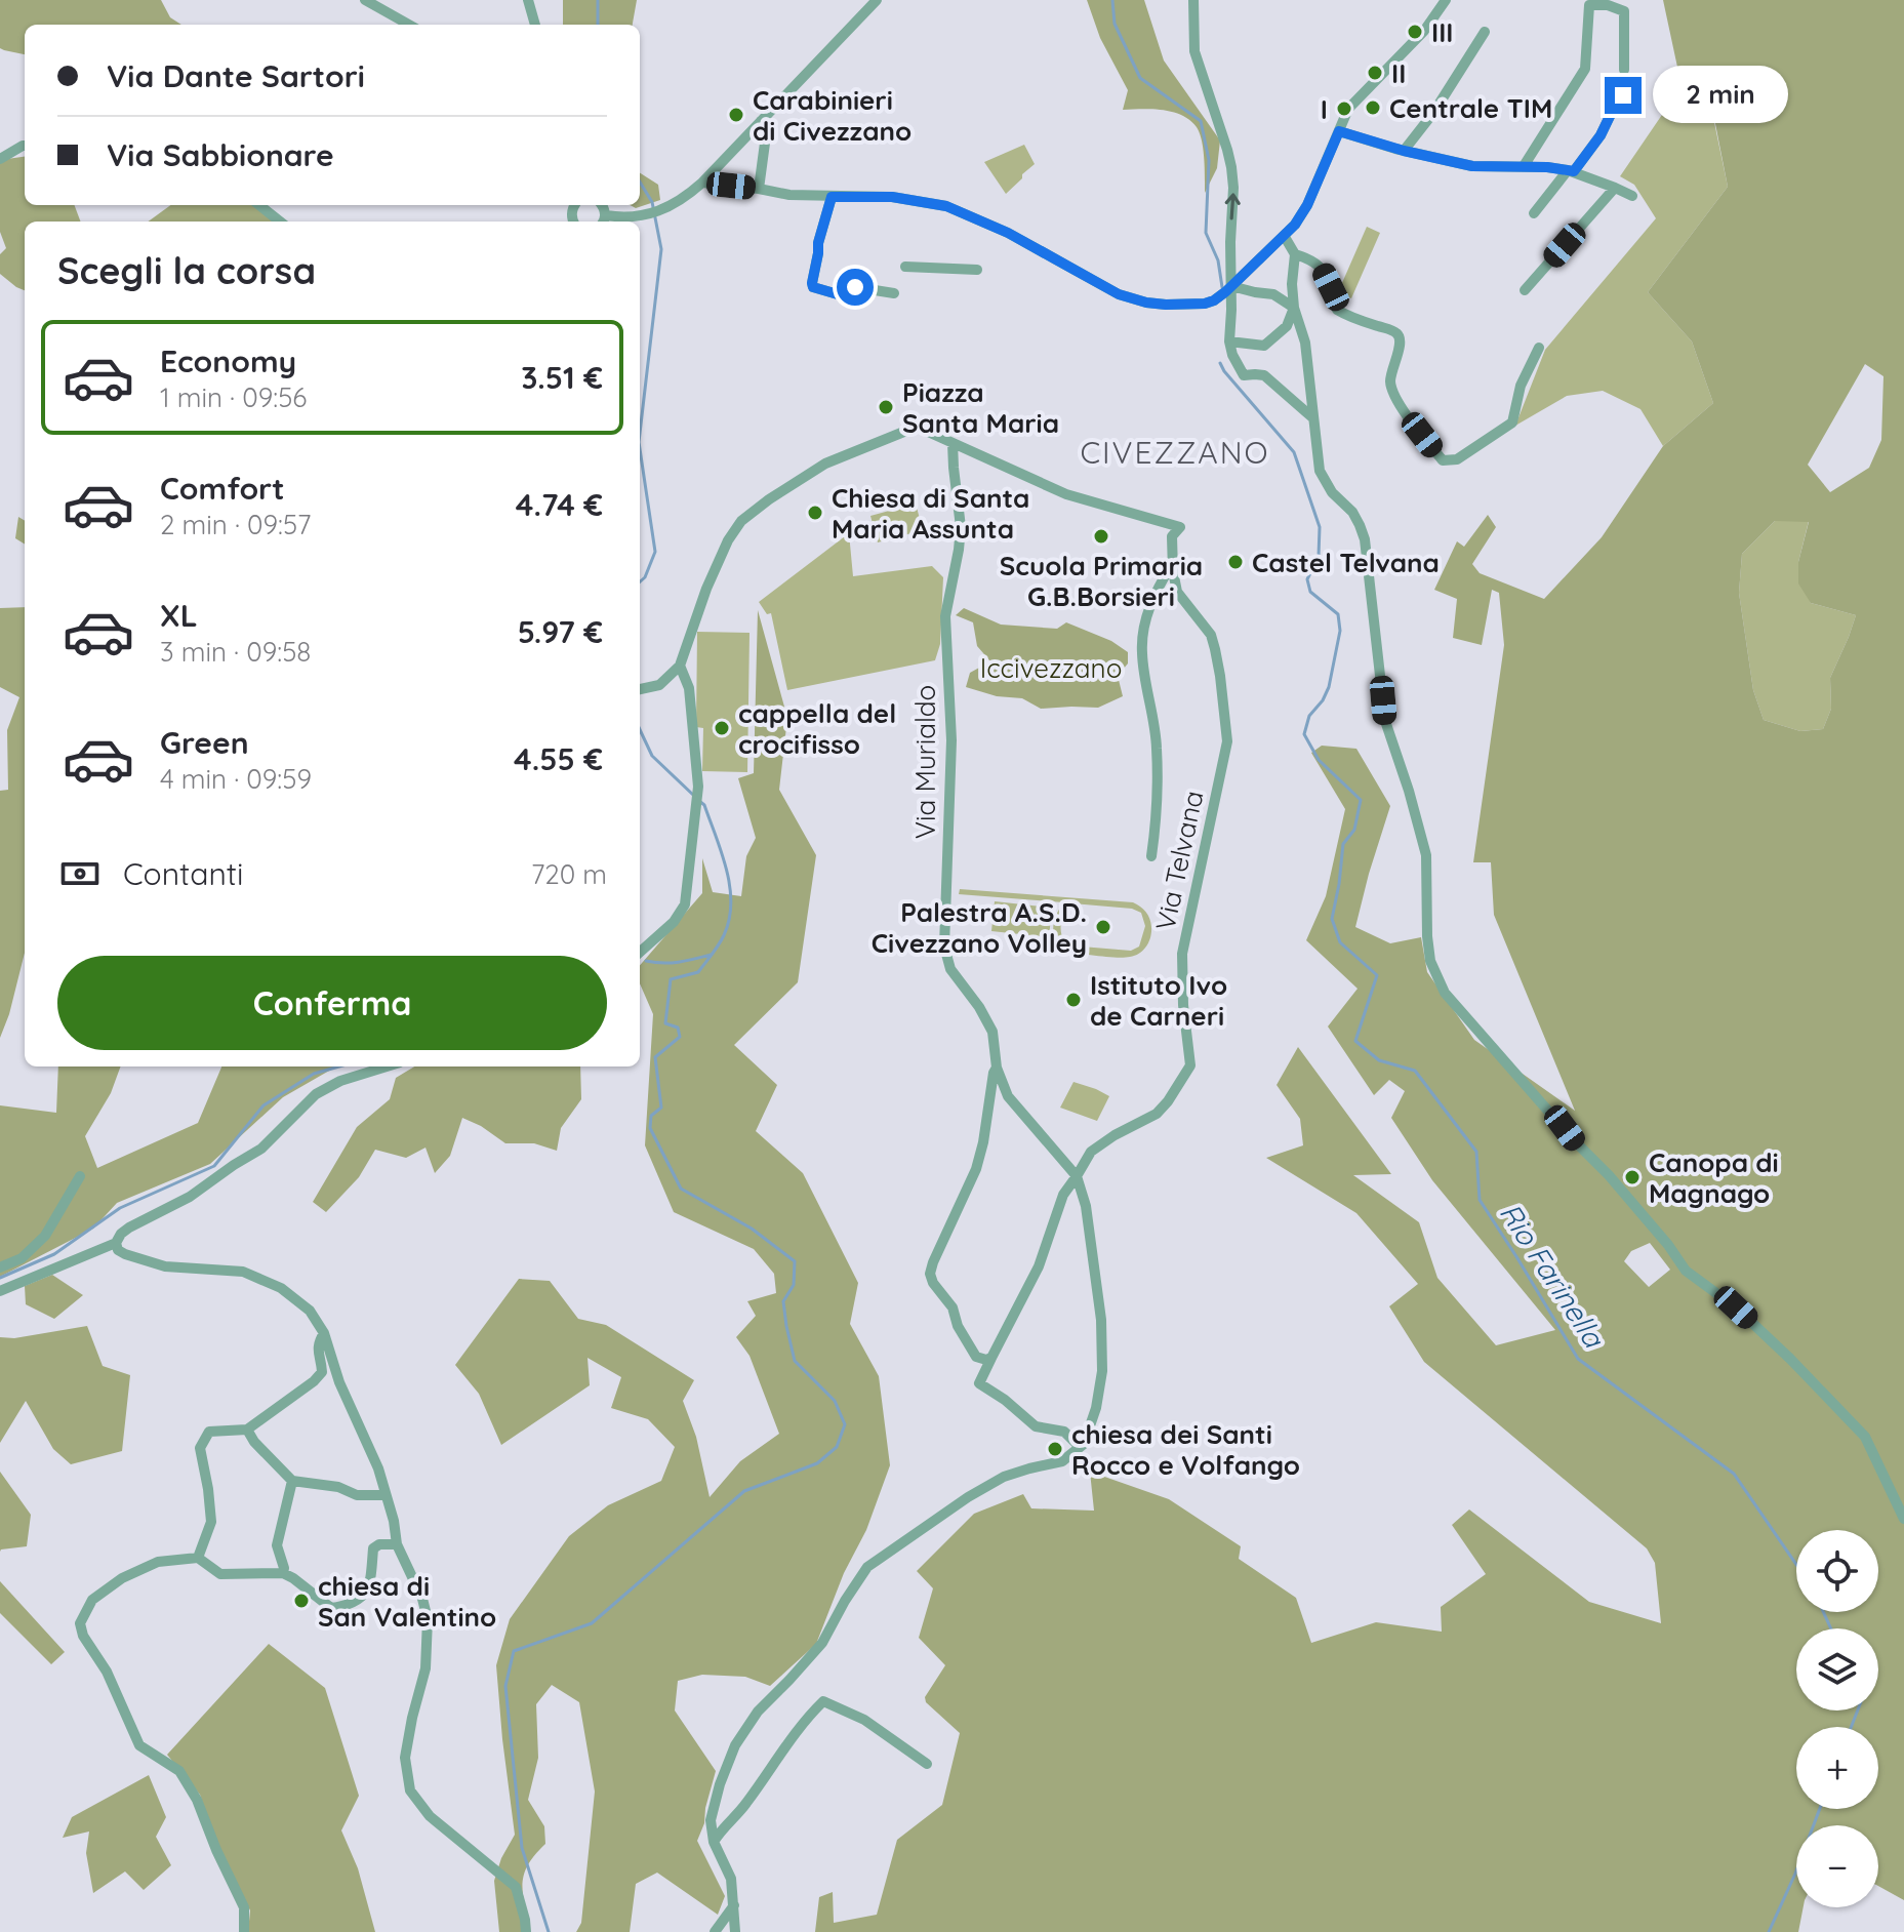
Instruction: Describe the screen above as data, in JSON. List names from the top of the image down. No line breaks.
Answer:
{"streets":{"street":["Via Murialdo","Via Telvana"]},"crossings":[["Via Murialdo","Via Telvana"]],"districts":["CIVEZZANO"],"water":["Rio Farinella"],"parks":["Iccivezzano"],"places":["III","II","Centrale TIM","I","Carabinieri di Civezzano","Piazza Santa Maria","Chiesa di Santa Maria Assunta","Scuola Primaria G.B.Borsieri","Castel Telvana","cappella del crocifisso","Palestra A.S.D. Civezzano Volley","Istituto Ivo de Carneri","Canopa di Magnago","chiesa dei Santi Rocco e Volfango","chiesa di San Valentino"],"page":{"banner":["Via Dante Sartori","Via Sabbionare"],"bubble":"2 min","heading":"Scegli la corsa","list":[{"name":"Economy","note":"1 min · 09:56","value":"3.51 €"},{"name":"Comfort","note":"2 min · 09:57","value":"4.74 €"},{"name":"XL","note":"3 min · 09:58","value":"5.97 €"},{"name":"Green","note":"4 min · 09:59","value":"4.55 €"}],"pay":["Contanti","720 m"],"buttons":"Conferma","map_buttons":["+","−"]}}
